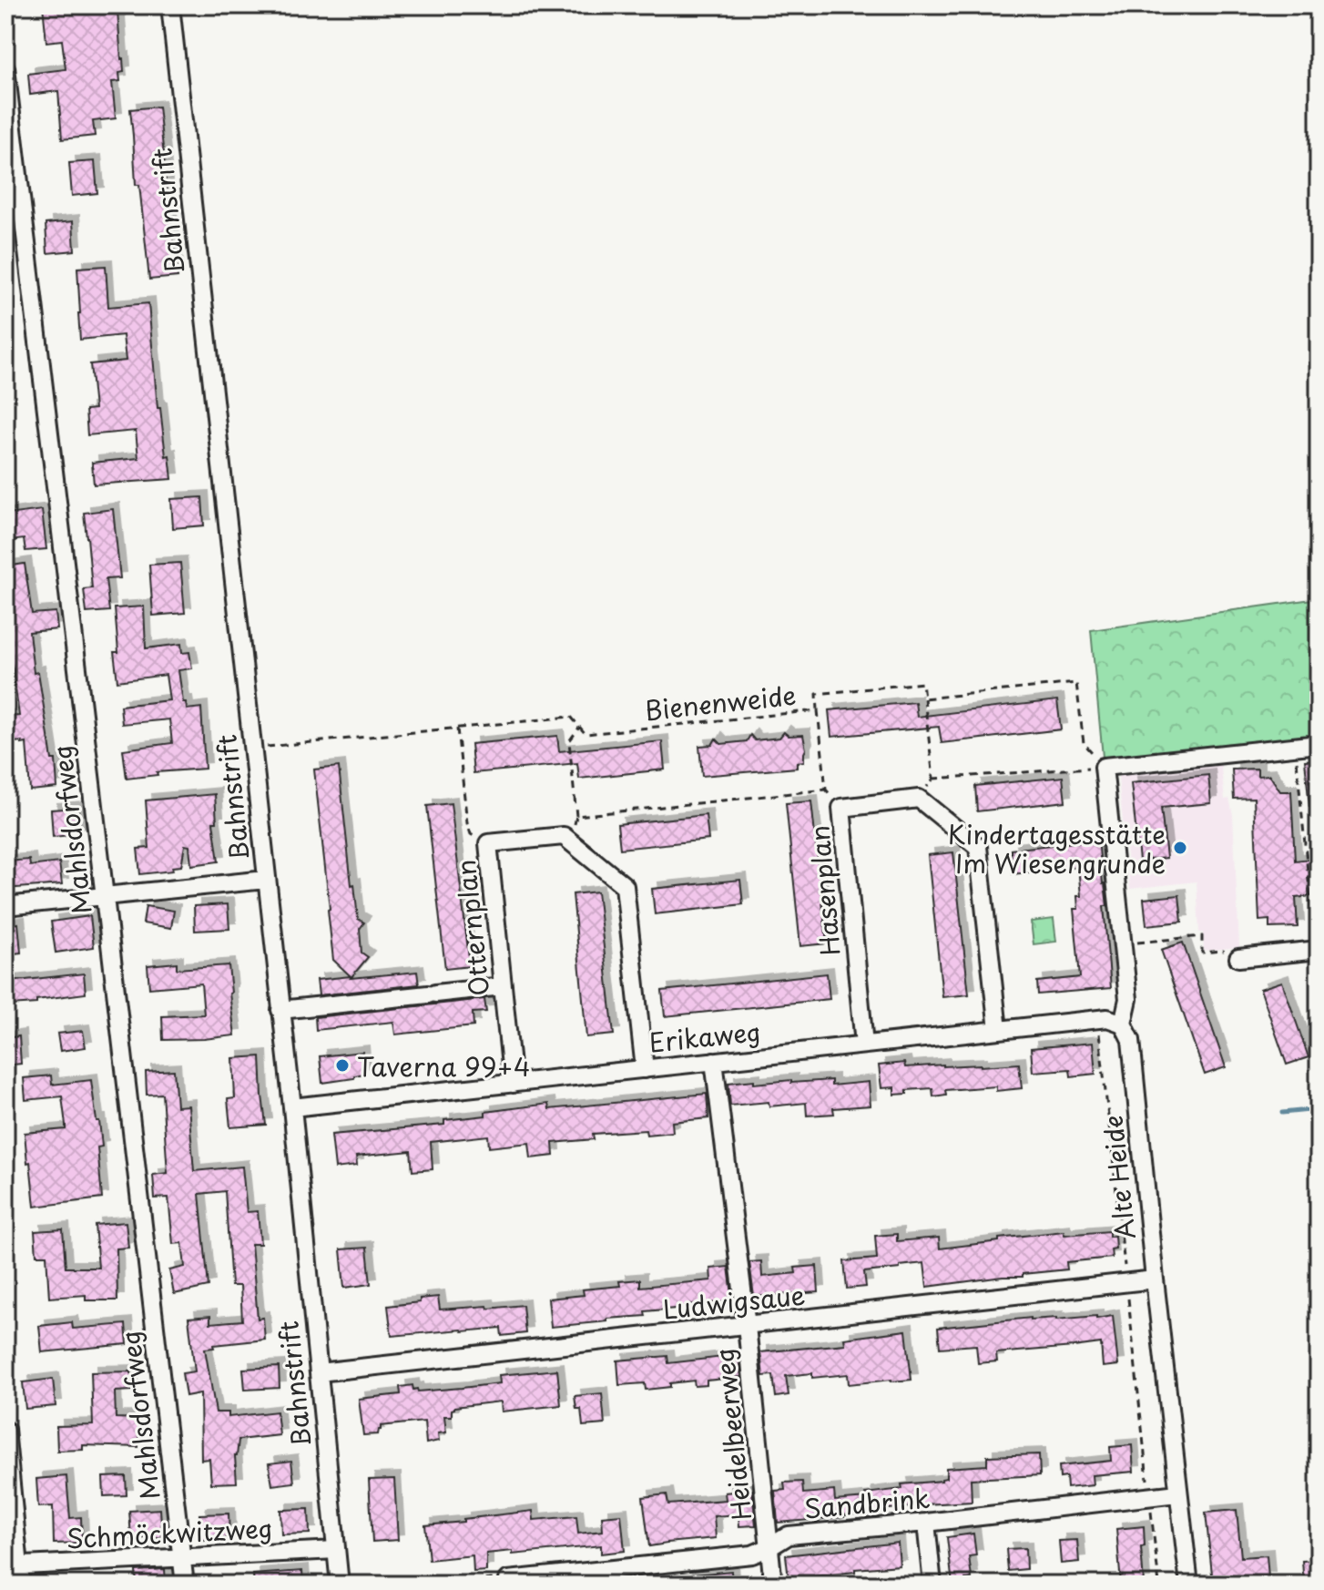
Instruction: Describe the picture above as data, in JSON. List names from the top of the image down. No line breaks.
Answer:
{"streets":{"street":["Bahnstrift","Mahlsdorfweg","Hasenplan","Otternplan","Erikaweg","Alte Heide","Ludwigsaue","Heidelbeerweg","Sandbrink","Schmöckwitzweg"],"path":["Bienenweide"]},"crossings":[["Bahnstrift","Bienenweide"],["Bahnstrift","Erikaweg"],["Bahnstrift","Ludwigsaue"],["Bahnstrift","Schmöckwitzweg"],["Mahlsdorfweg","Schmöckwitzweg"],["Hasenplan","Erikaweg"],["Otternplan","Erikaweg"],["Erikaweg","Alte Heide"],["Erikaweg","Heidelbeerweg"],["Alte Heide","Ludwigsaue"],["Alte Heide","Sandbrink"],["Ludwigsaue","Heidelbeerweg"],["Heidelbeerweg","Sandbrink"]],"places":["Kindertagesstätte Im Wiesengrunde","Taverna 99+4"]}
